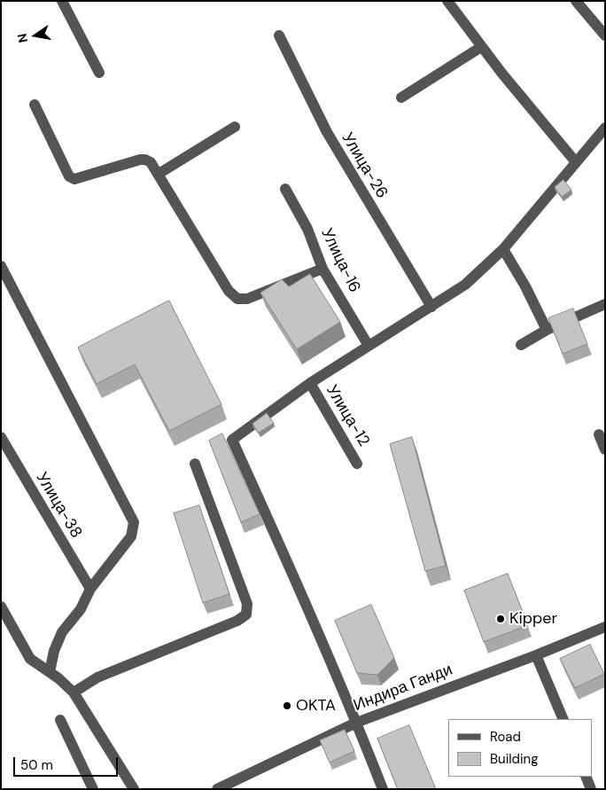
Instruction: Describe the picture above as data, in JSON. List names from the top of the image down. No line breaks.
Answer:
{"streets":{"street":["Улица-26","Улица-16","Улица-12","Улица-38","Индира Ганди"]},"places":["Kipper","OKTA"],"legend":["Road","Building"],"scale_bar":"50 m","north":"left"}
